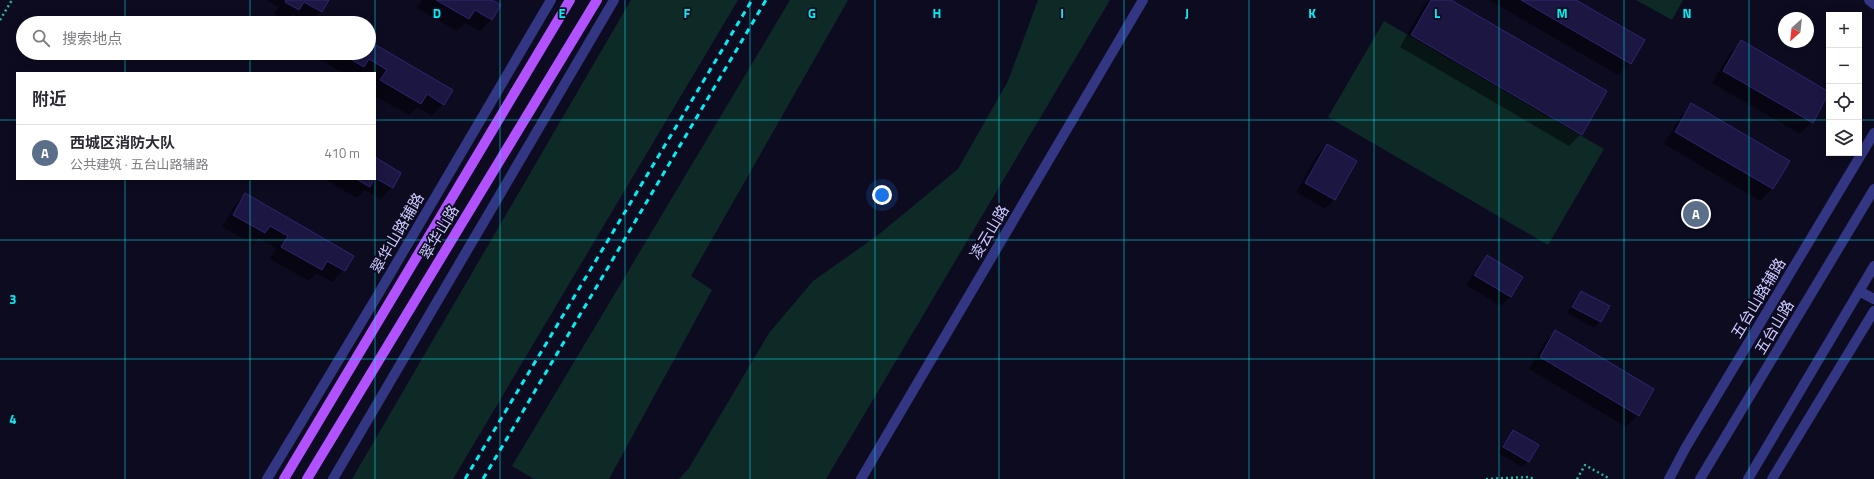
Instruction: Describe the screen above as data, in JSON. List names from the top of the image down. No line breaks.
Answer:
{"streets":{"main road":["翠华山路"],"street":["凌云山路","翠华山路辅路","五台山路辅路","五台山路"]},"north":"bottom left","page":{"map_buttons":["+","−"],"search":"搜索地点","heading":"附近","list":[{"mark":"A","name":"西城区消防大队","note":"公共建筑 · 五台山路辅路","value":"410 m"}],"pins":"A"},"grid":{"columns":["D","E","F","G","H","I","J","K","L","M","N"],"rows":["3","4"]}}
